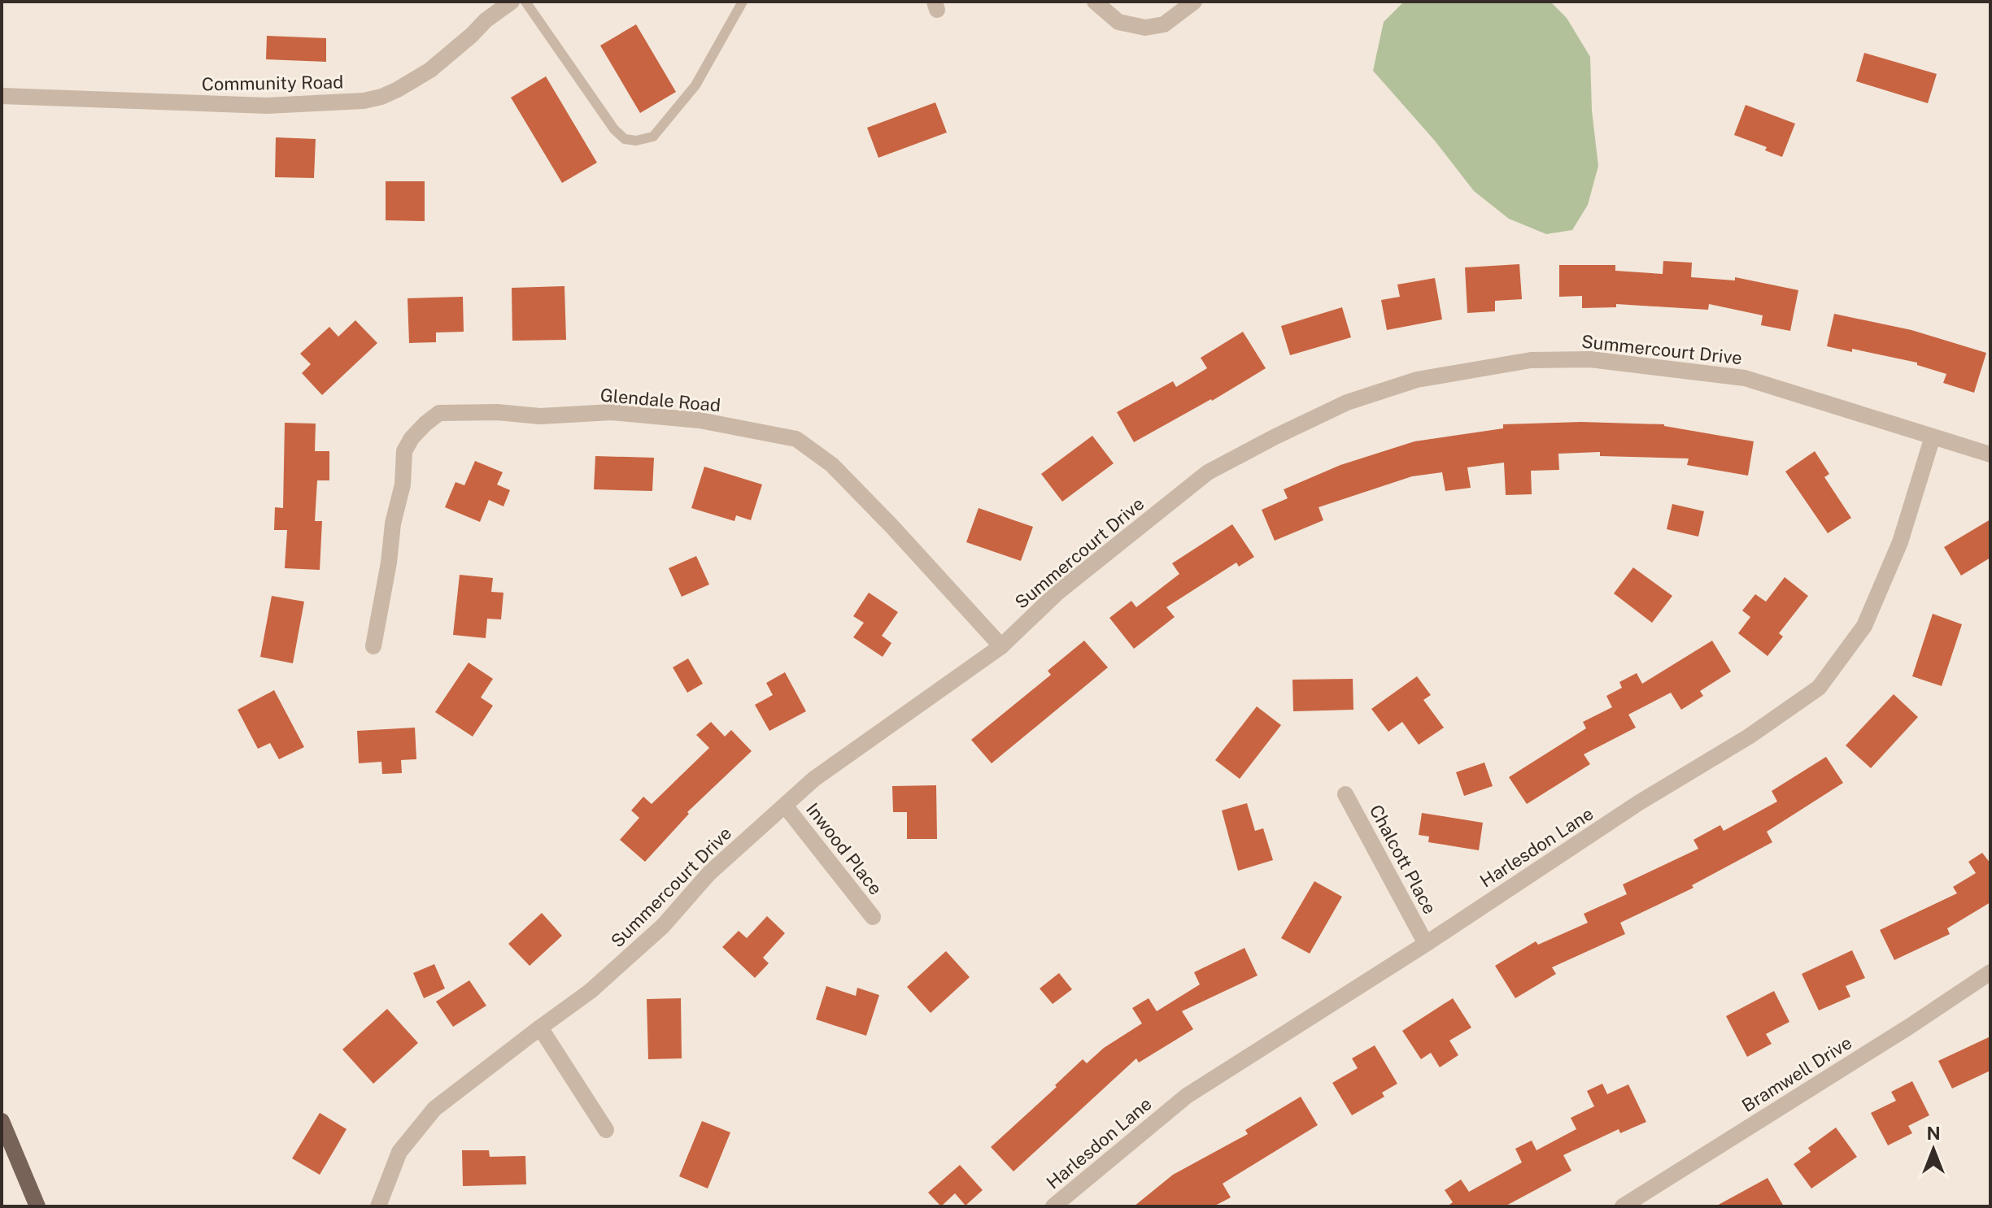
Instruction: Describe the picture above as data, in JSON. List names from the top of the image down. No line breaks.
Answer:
{"streets":{"street":["Community Road","Summercourt Drive","Glendale Road","Harlesdon Lane","Inwood Place","Chalcott Place","Bramwell Drive"]},"crossings":[["Summercourt Drive","Glendale Road"],["Summercourt Drive","Harlesdon Lane"],["Summercourt Drive","Inwood Place"],["Harlesdon Lane","Chalcott Place"]],"north":"top"}
